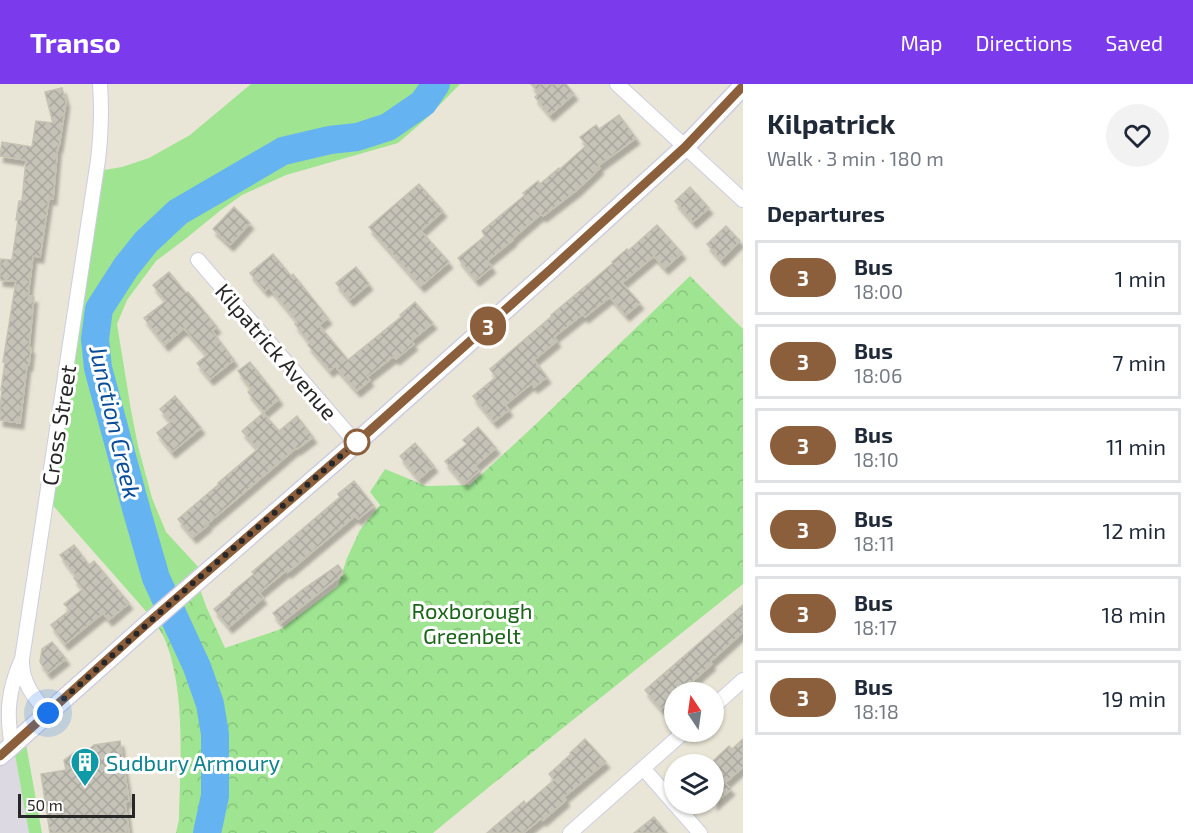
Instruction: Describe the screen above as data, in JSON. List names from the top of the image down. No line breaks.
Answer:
{"streets":{"street":["Kilpatrick Avenue","Cross Street"]},"water":["Junction Creek"],"parks":["Roxborough Greenbelt"],"places":{"building":["Sudbury Armoury"]},"lines":["bus line 3"],"scale_bar":"50 m","north":"top","page":{"header":"Transo","nav":["Map","Directions","Saved"],"on_map":"3","heading":[["Kilpatrick","Walk · 3 min · 180 m"],"Departures"],"list":[{"mark":"3","name":"Bus","note":"18:00","value":"1 min"},{"mark":"3","name":"Bus","note":"18:06","value":"7 min"},{"mark":"3","name":"Bus","note":"18:10","value":"11 min"},{"mark":"3","name":"Bus","note":"18:11","value":"12 min"},{"mark":"3","name":"Bus","note":"18:17","value":"18 min"},{"mark":"3","name":"Bus","note":"18:18","value":"19 min"}],"scale":"50 m"}}
